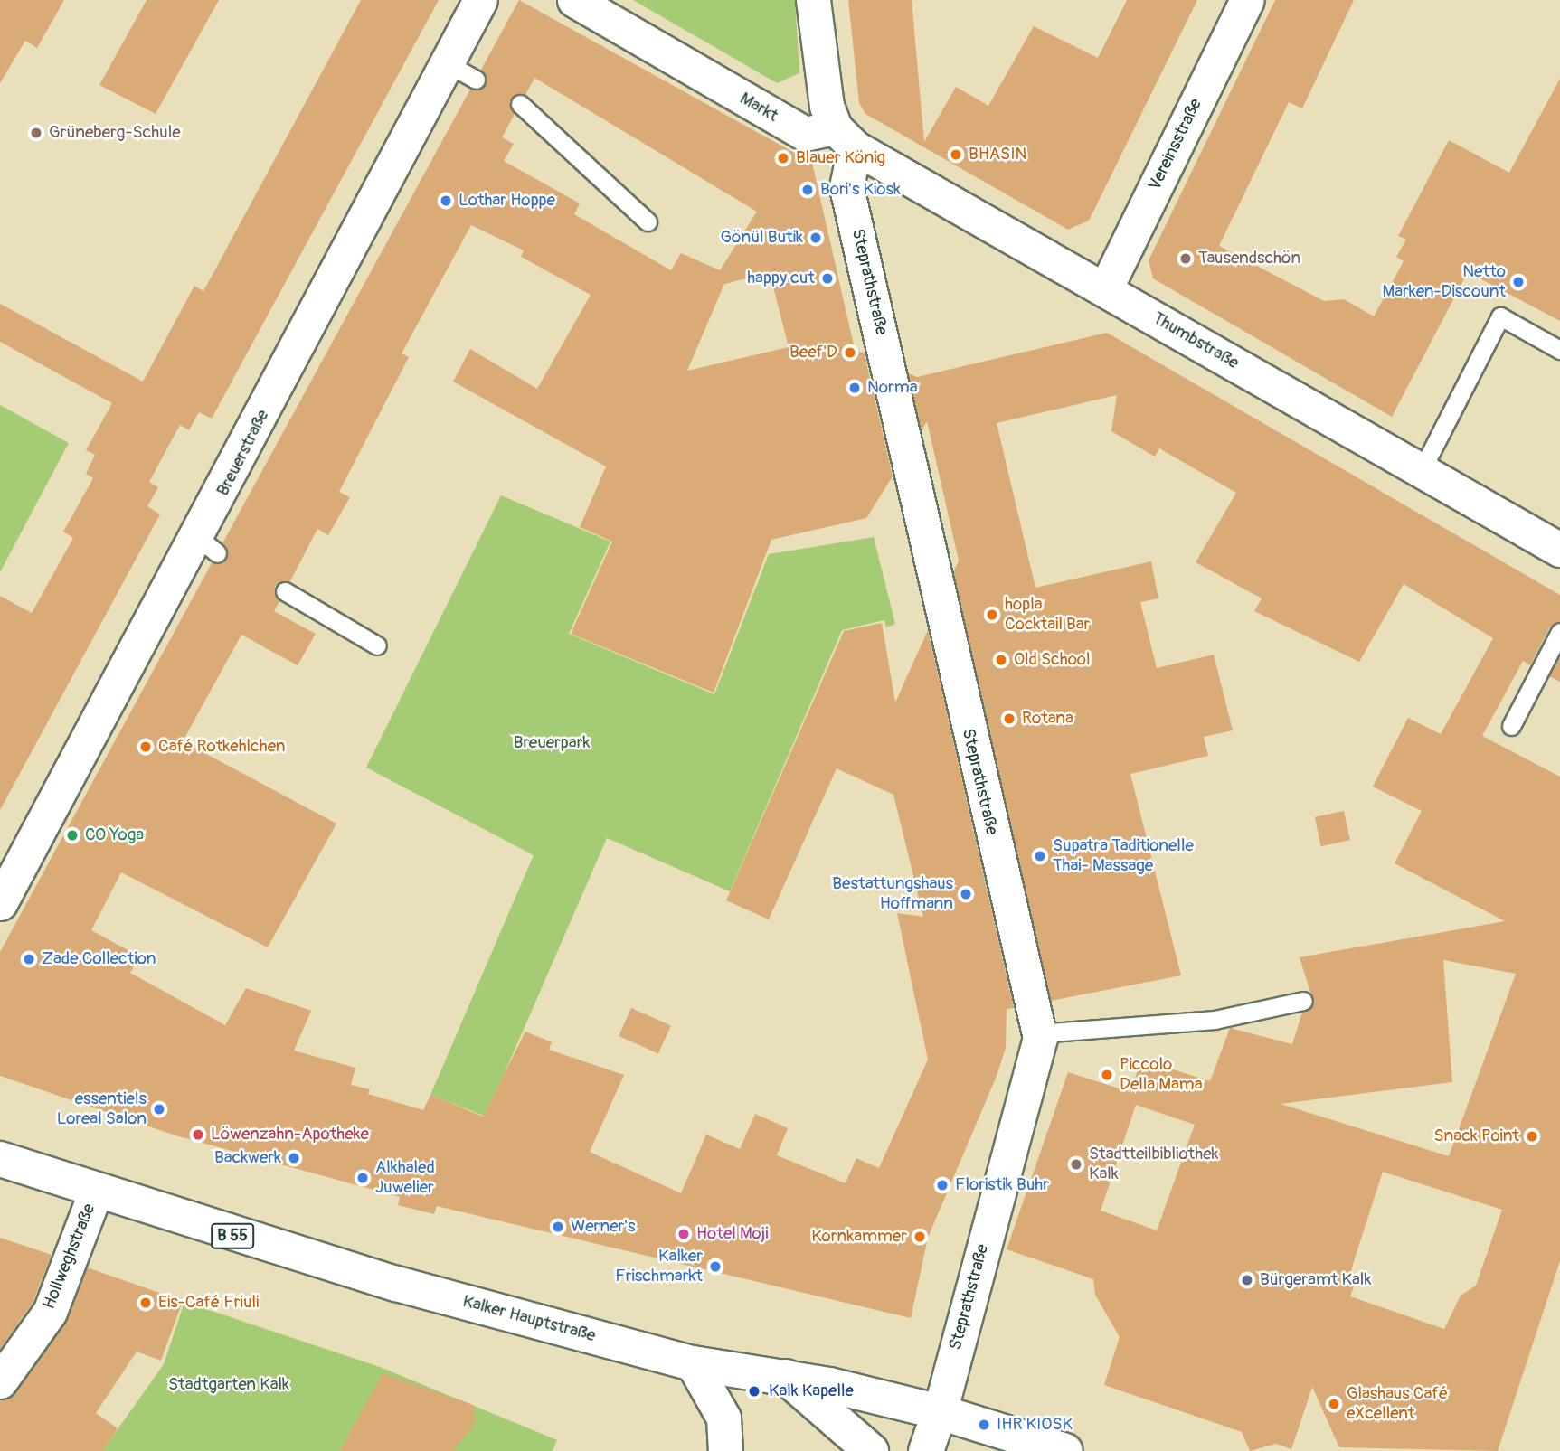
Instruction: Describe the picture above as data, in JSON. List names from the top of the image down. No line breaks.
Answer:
{"streets":{"main road":["B 55","Kalker Hauptstraße"],"street":["Markt","Vereinsstraße","Steprathstraße","Thumbstraße","Breuerstraße","Hollweghstraße"]},"crossings":[["Markt","Steprathstraße"],["Markt","Thumbstraße"],["Vereinsstraße","Thumbstraße"],["Steprathstraße","Thumbstraße"],["Steprathstraße","Kalker Hauptstraße"],["Hollweghstraße","Kalker Hauptstraße"]],"parks":["Breuerpark","Stadtgarten Kalk"],"places":["Grüneberg-Schule","BHASIN","Blauer König","Bori's Kiosk","Lothar Hoppe","Gönül Butik","Tausendschön","happy cut","Netto Marken-Discount","Beef'D","Norma","hopla Cocktail Bar","Old School","Rotana","Café Rotkehlchen","CO Yoga","Supatra Taditionelle Thai- Massage","Bestattungshaus Hoffmann","Zade Collection","Piccolo Della Mama","essentiels Loreal Salon","Löwenzahn-Apotheke","Snack Point","Backwerk","Stadtteilbibliothek Kalk","Alkhaled Juwelier","Floristik Buhr","Werner's","Hotel Moji","Kornkammer","Kalker Frischmarkt","Bürgeramt Kalk","Eis-Café Friuli","Kalk Kapelle","Glashaus Café eXcellent","IHR KIOSK"]}
